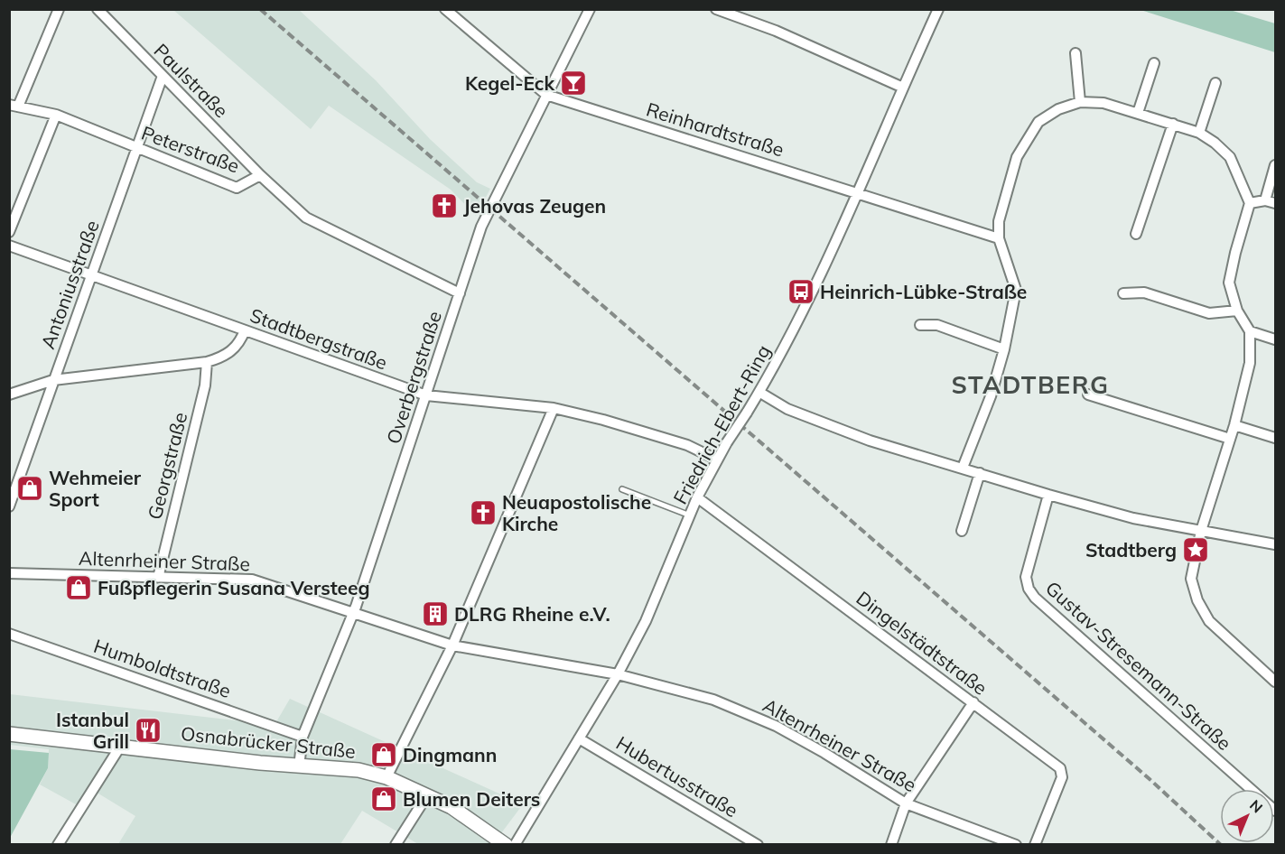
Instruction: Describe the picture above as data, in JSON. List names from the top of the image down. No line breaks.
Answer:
{"streets":{"main road":["Osnabrücker Straße"],"street":["Paulstraße","Reinhardtstraße","Peterstraße","Antoniusstraße","Stadtbergstraße","Overbergstraße","Friedrich-Ebert-Ring","Georgstraße","Altenrheiner Straße","Dingelstädtstraße","Gustav-Stresemann-Straße","Humboldtstraße","Hubertusstraße"]},"crossings":[["Paulstraße","Peterstraße"],["Paulstraße","Antoniusstraße"],["Reinhardtstraße","Overbergstraße"],["Reinhardtstraße","Friedrich-Ebert-Ring"],["Peterstraße","Antoniusstraße"],["Peterstraße","Overbergstraße"],["Antoniusstraße","Stadtbergstraße"],["Stadtbergstraße","Overbergstraße"],["Stadtbergstraße","Friedrich-Ebert-Ring"],["Overbergstraße","Altenrheiner Straße"],["Overbergstraße","Humboldtstraße"],["Overbergstraße","Osnabrücker Straße"],["Friedrich-Ebert-Ring","Altenrheiner Straße"],["Friedrich-Ebert-Ring","Dingelstädtstraße"],["Friedrich-Ebert-Ring","Hubertusstraße"],["Georgstraße","Altenrheiner Straße"]],"districts":["STADTBERG"],"places":{"bar":["Kegel-Eck"],"church":["Jehovas Zeugen","Neuapostolische Kirche"],"bus stop":["Heinrich-Lübke-Straße"],"shop":["Wehmeier Sport","Fußpflegerin Susana Versteeg","Dingmann","Blumen Deiters"],"place":["Stadtberg"],"building":["DLRG Rheine e.V."],"restaurant":["Istanbul Grill"]},"north":"top right"}
